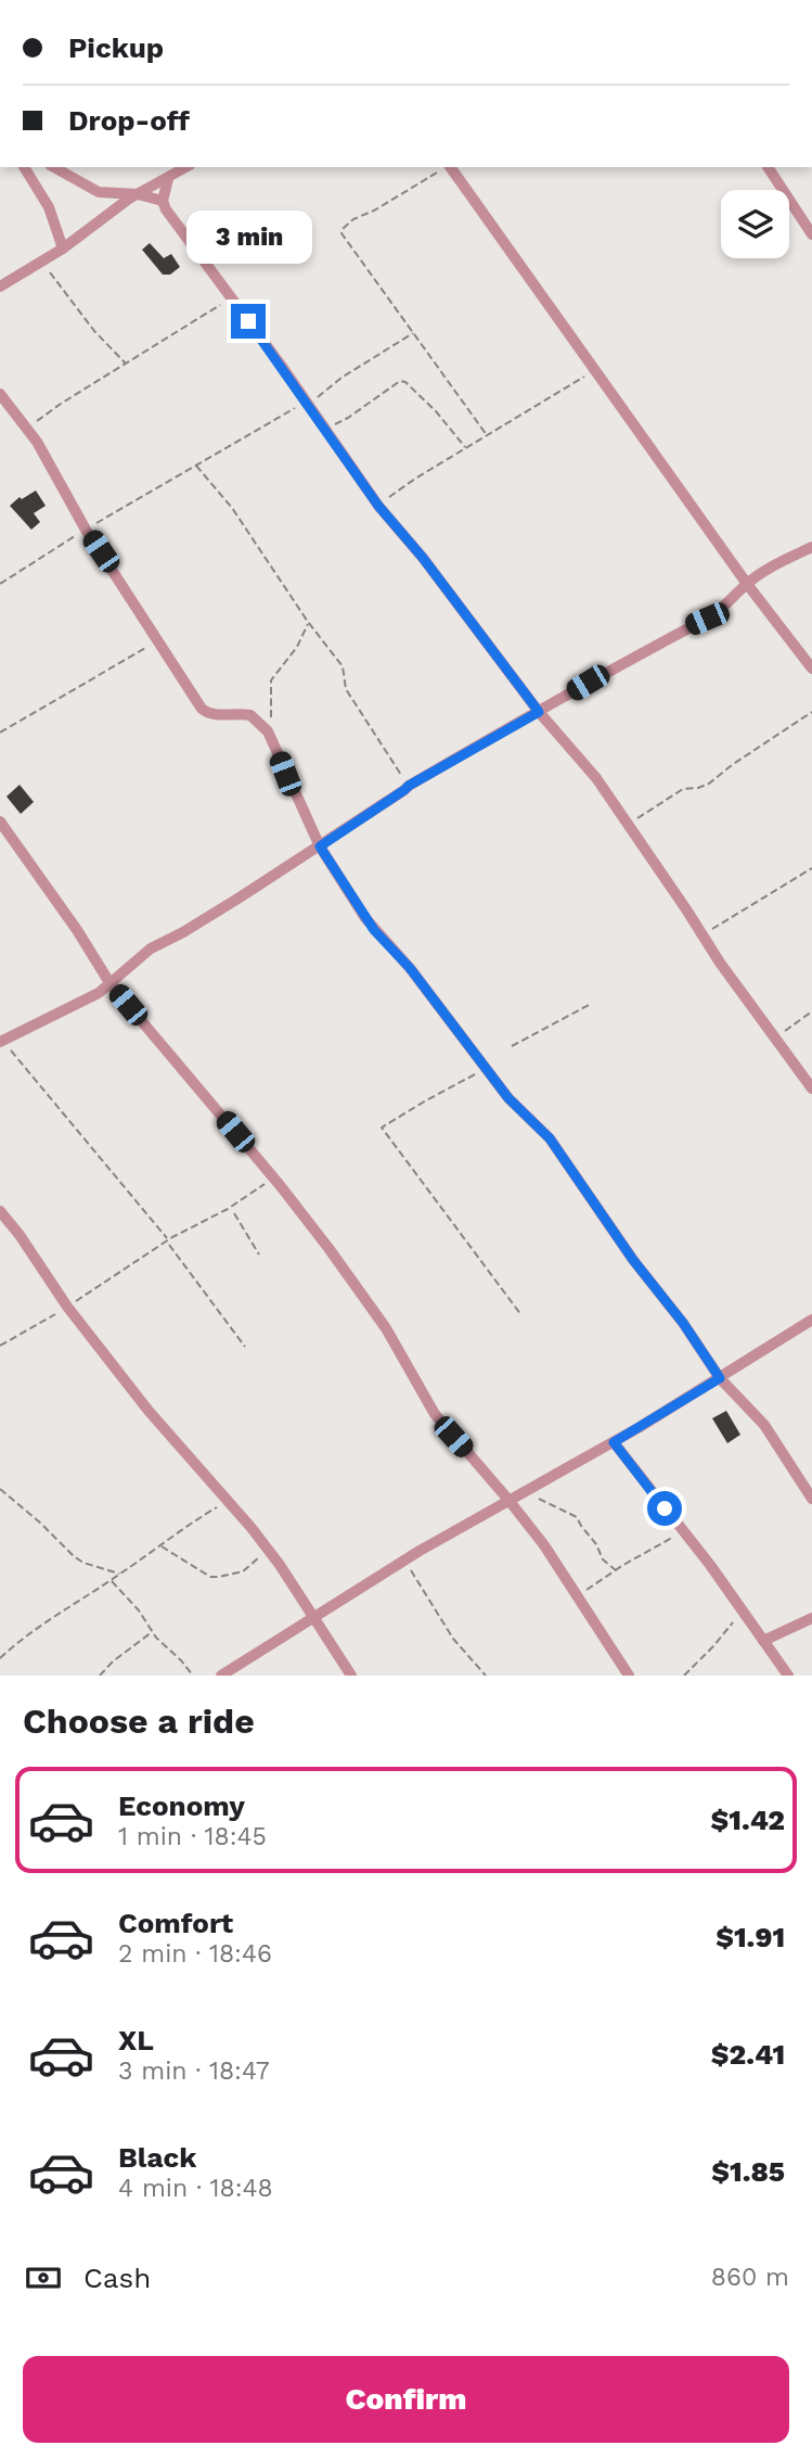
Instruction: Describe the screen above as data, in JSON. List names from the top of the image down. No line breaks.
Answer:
{"page":{"banner":["Pickup","Drop-off"],"bubble":"3 min","heading":"Choose a ride","list":[{"name":"Economy","note":"1 min · 18:45","value":"$1.42"},{"name":"Comfort","note":"2 min · 18:46","value":"$1.91"},{"name":"XL","note":"3 min · 18:47","value":"$2.41"},{"name":"Black","note":"4 min · 18:48","value":"$1.85"}],"pay":["Cash","860 m"],"buttons":"Confirm"}}
